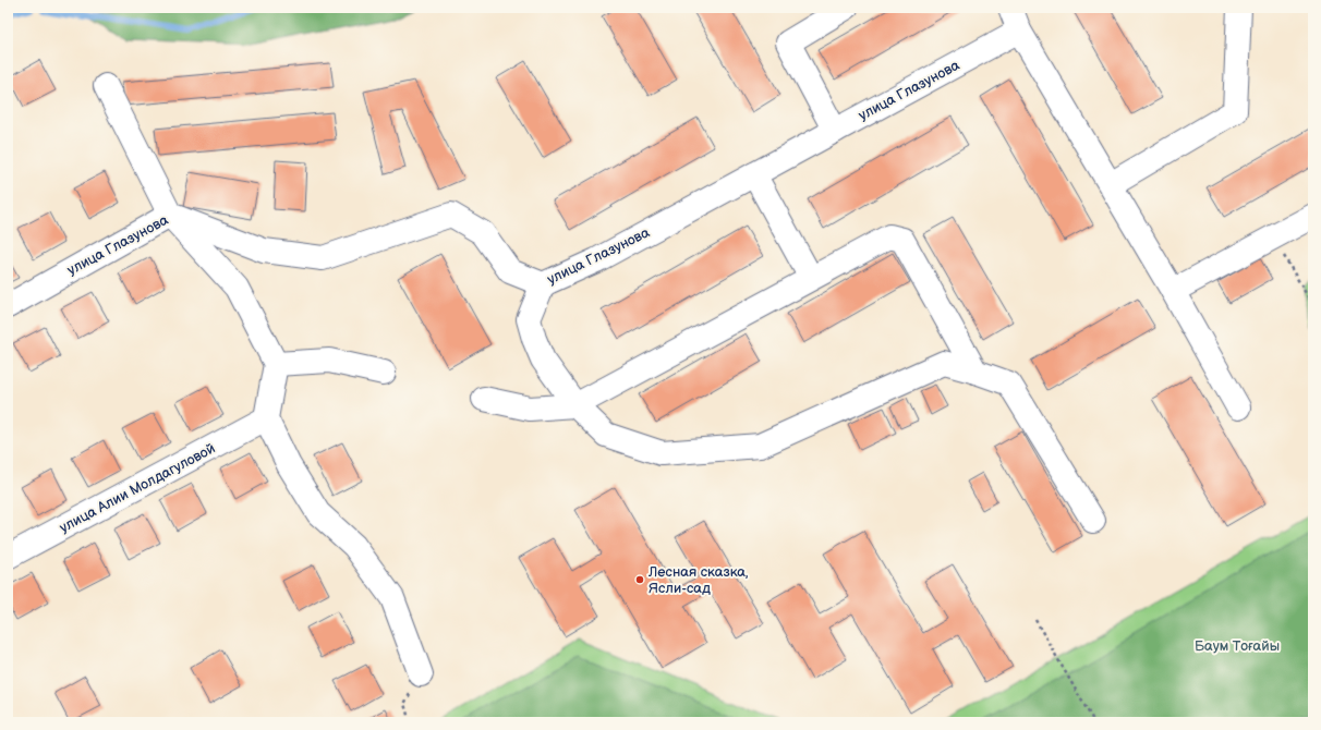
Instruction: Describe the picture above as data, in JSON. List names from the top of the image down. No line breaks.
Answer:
{"streets":{"street":["улица Глазунова","улица Алии Молдагуловой"]},"parks":["Баум Тоғайы"],"places":["Лесная сказка, Ясли-сад"]}
